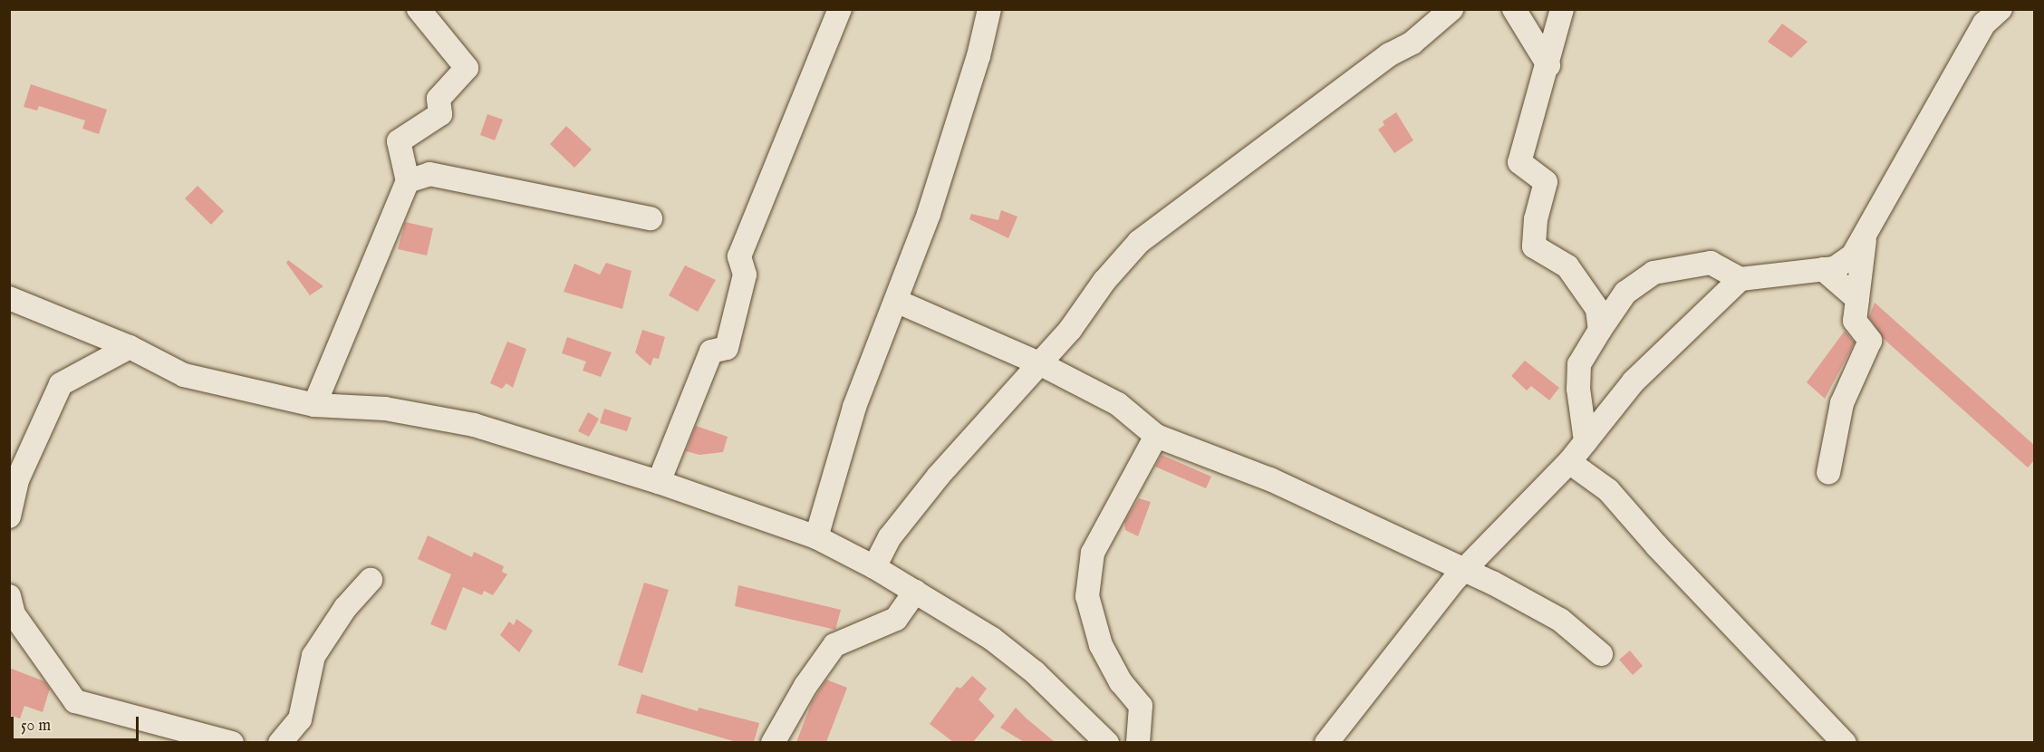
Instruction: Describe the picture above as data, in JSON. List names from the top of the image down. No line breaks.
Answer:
{"scale_bar":"50 m"}
